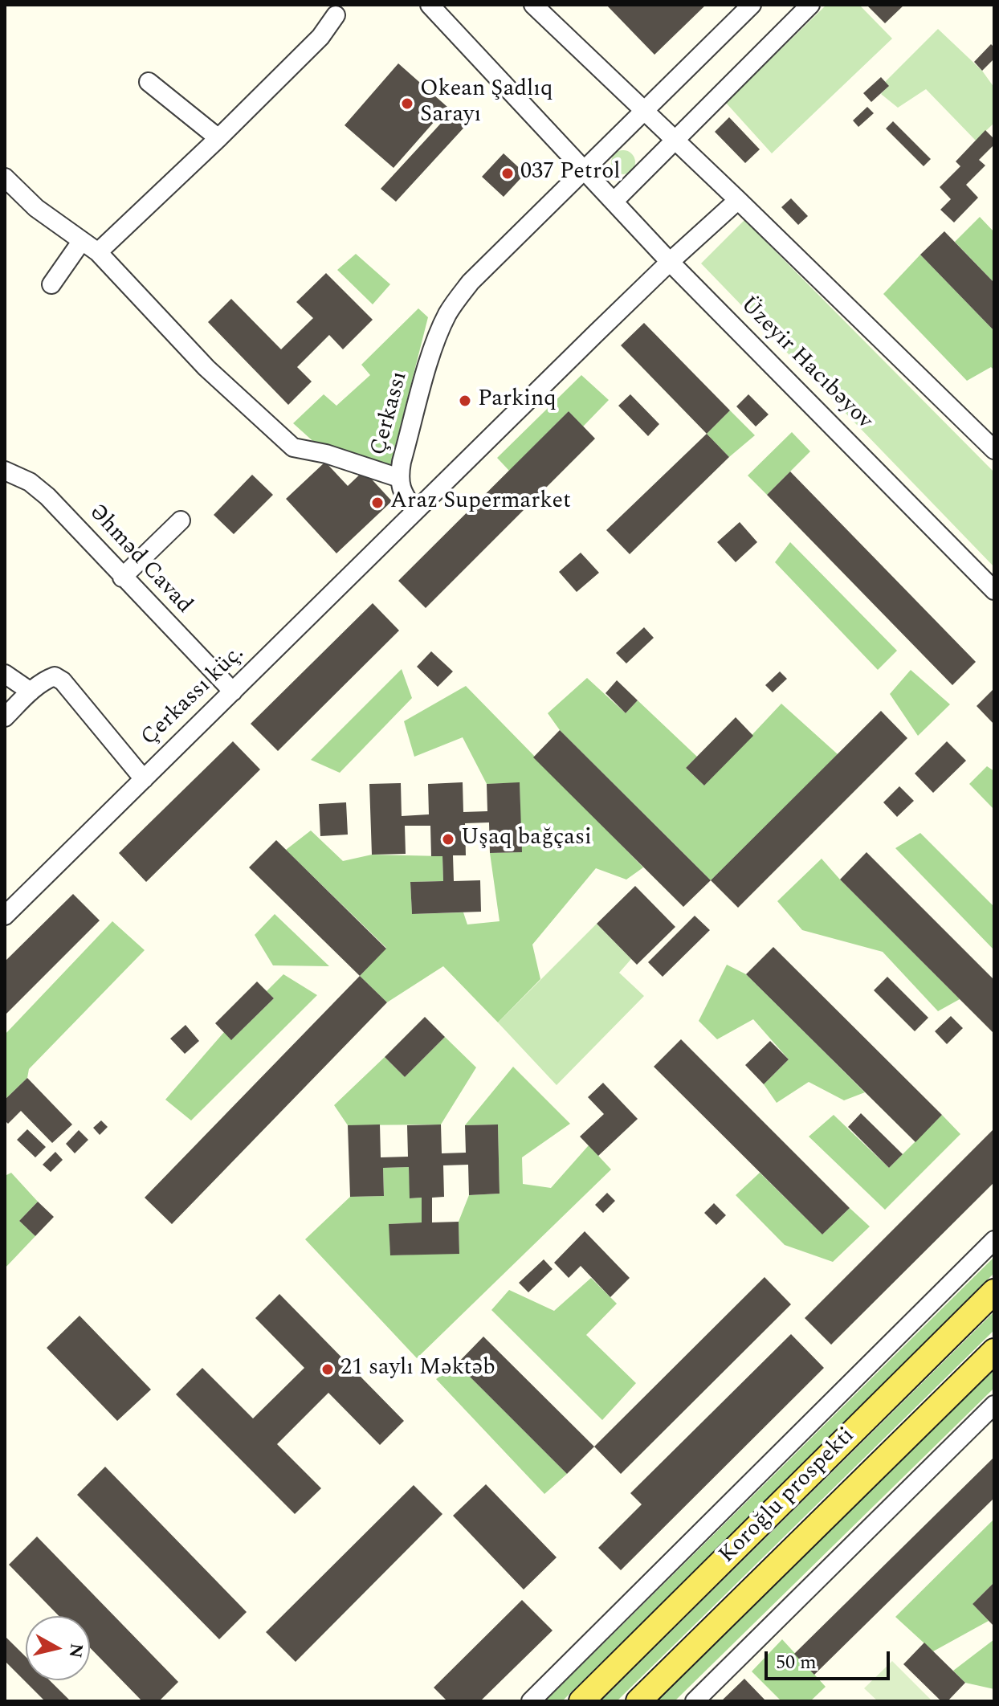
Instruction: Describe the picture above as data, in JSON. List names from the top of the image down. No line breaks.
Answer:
{"streets":{"main road":["Koroğlu prospekti"],"street":["Üzeyir Hacıbəyov","Çerkassı","Əhməd Cavad","Çerkassı küç."]},"crossings":[["Üzeyir Hacıbəyov","Çerkassı"],["Çerkassı","Çerkassı küç."],["Əhməd Cavad","Çerkassı küç."]],"places":["Okean Şadlıq Sarayı","037 Petrol","Parkinq","Araz Supermarket","Uşaq bağçasi","21 saylı Məktəb"],"scale_bar":"50 m","north":"right"}
